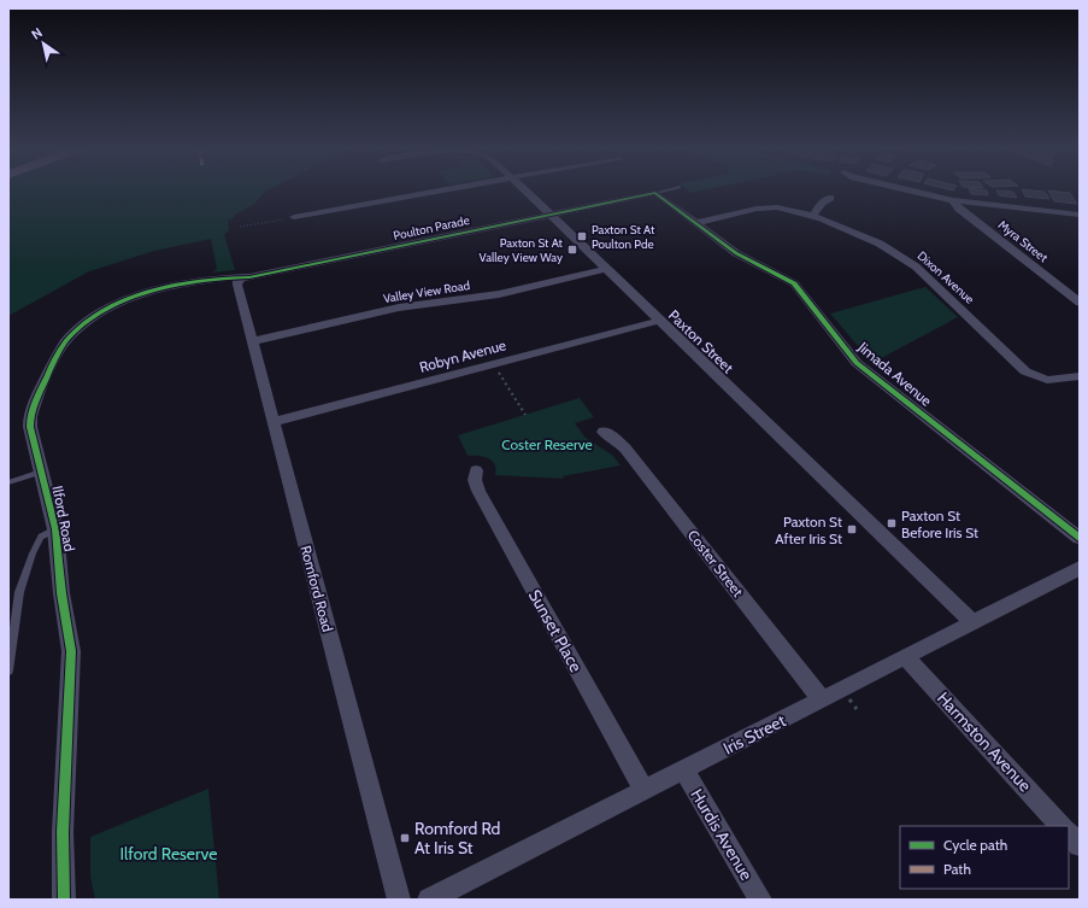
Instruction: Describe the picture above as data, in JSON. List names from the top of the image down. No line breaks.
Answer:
{"streets":{"street":["Poulton Parade","Myra Street","Dixon Avenue","Valley View Road","Paxton Street","Robyn Avenue","Jimada Avenue","Ilford Road","Coster Street","Romford Road","Sunset Place","Iris Street","Harmston Avenue","Hurdis Avenue"]},"crossings":[["Poulton Parade","Paxton Street"],["Poulton Parade","Jimada Avenue"],["Poulton Parade","Ilford Road"],["Poulton Parade","Romford Road"],["Dixon Avenue","Jimada Avenue"],["Valley View Road","Paxton Street"],["Valley View Road","Romford Road"],["Paxton Street","Robyn Avenue"],["Paxton Street","Iris Street"],["Robyn Avenue","Romford Road"],["Ilford Road","Romford Road"],["Coster Street","Iris Street"],["Sunset Place","Iris Street"],["Iris Street","Harmston Avenue"],["Iris Street","Hurdis Avenue"]],"parks":["Coster Reserve","Ilford Reserve"],"places":{"transit":["Paxton St At Poulton Pde","Paxton St At Valley View Way","Paxton St Before Iris St","Paxton St After Iris St","Romford Rd At Iris St"]},"legend":["Cycle path","Path"],"north":"top left"}
